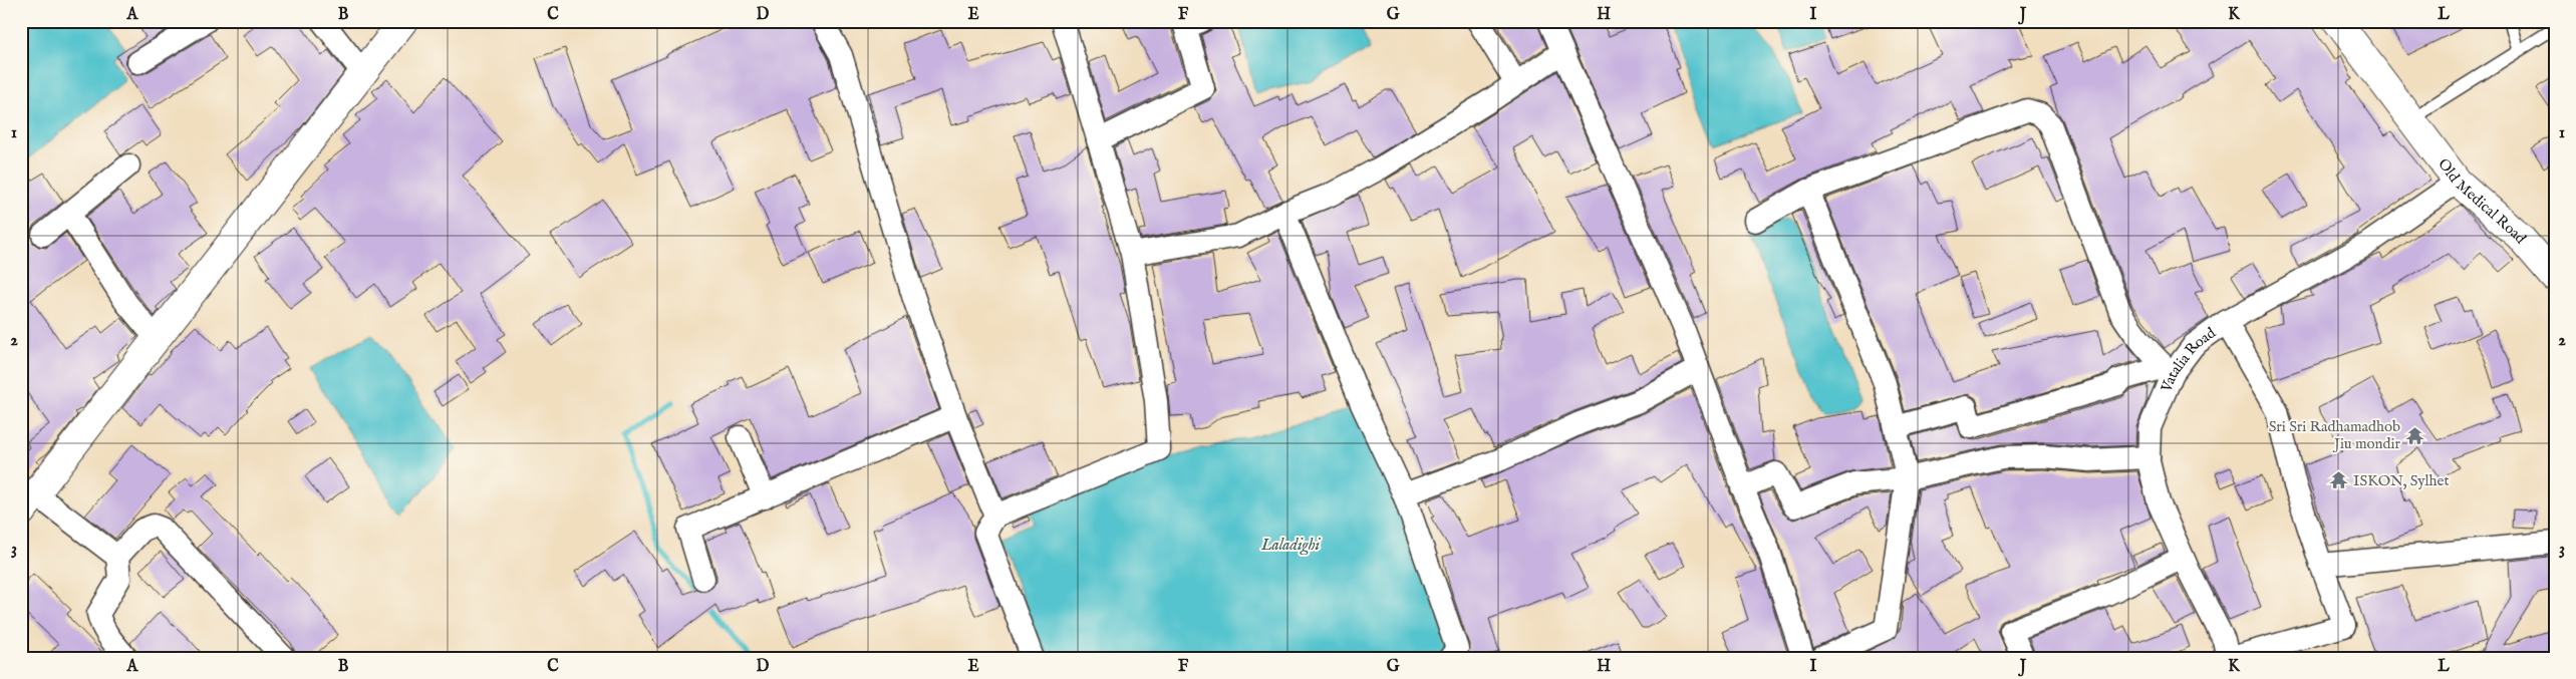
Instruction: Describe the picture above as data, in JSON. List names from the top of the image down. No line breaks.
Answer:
{"streets":{"street":["Old Medical Road","Vatalia Road"]},"crossings":[["Old Medical Road","Vatalia Road"]],"water":["Laladighi"],"places":{"temple":["Sri Sri Radhamadhob Jiu mondir","ISKON, Sylhet"]},"grid":{"columns":["A","B","C","D","E","F","G","H","I","J","K","L"],"rows":["1","2","3"]}}
